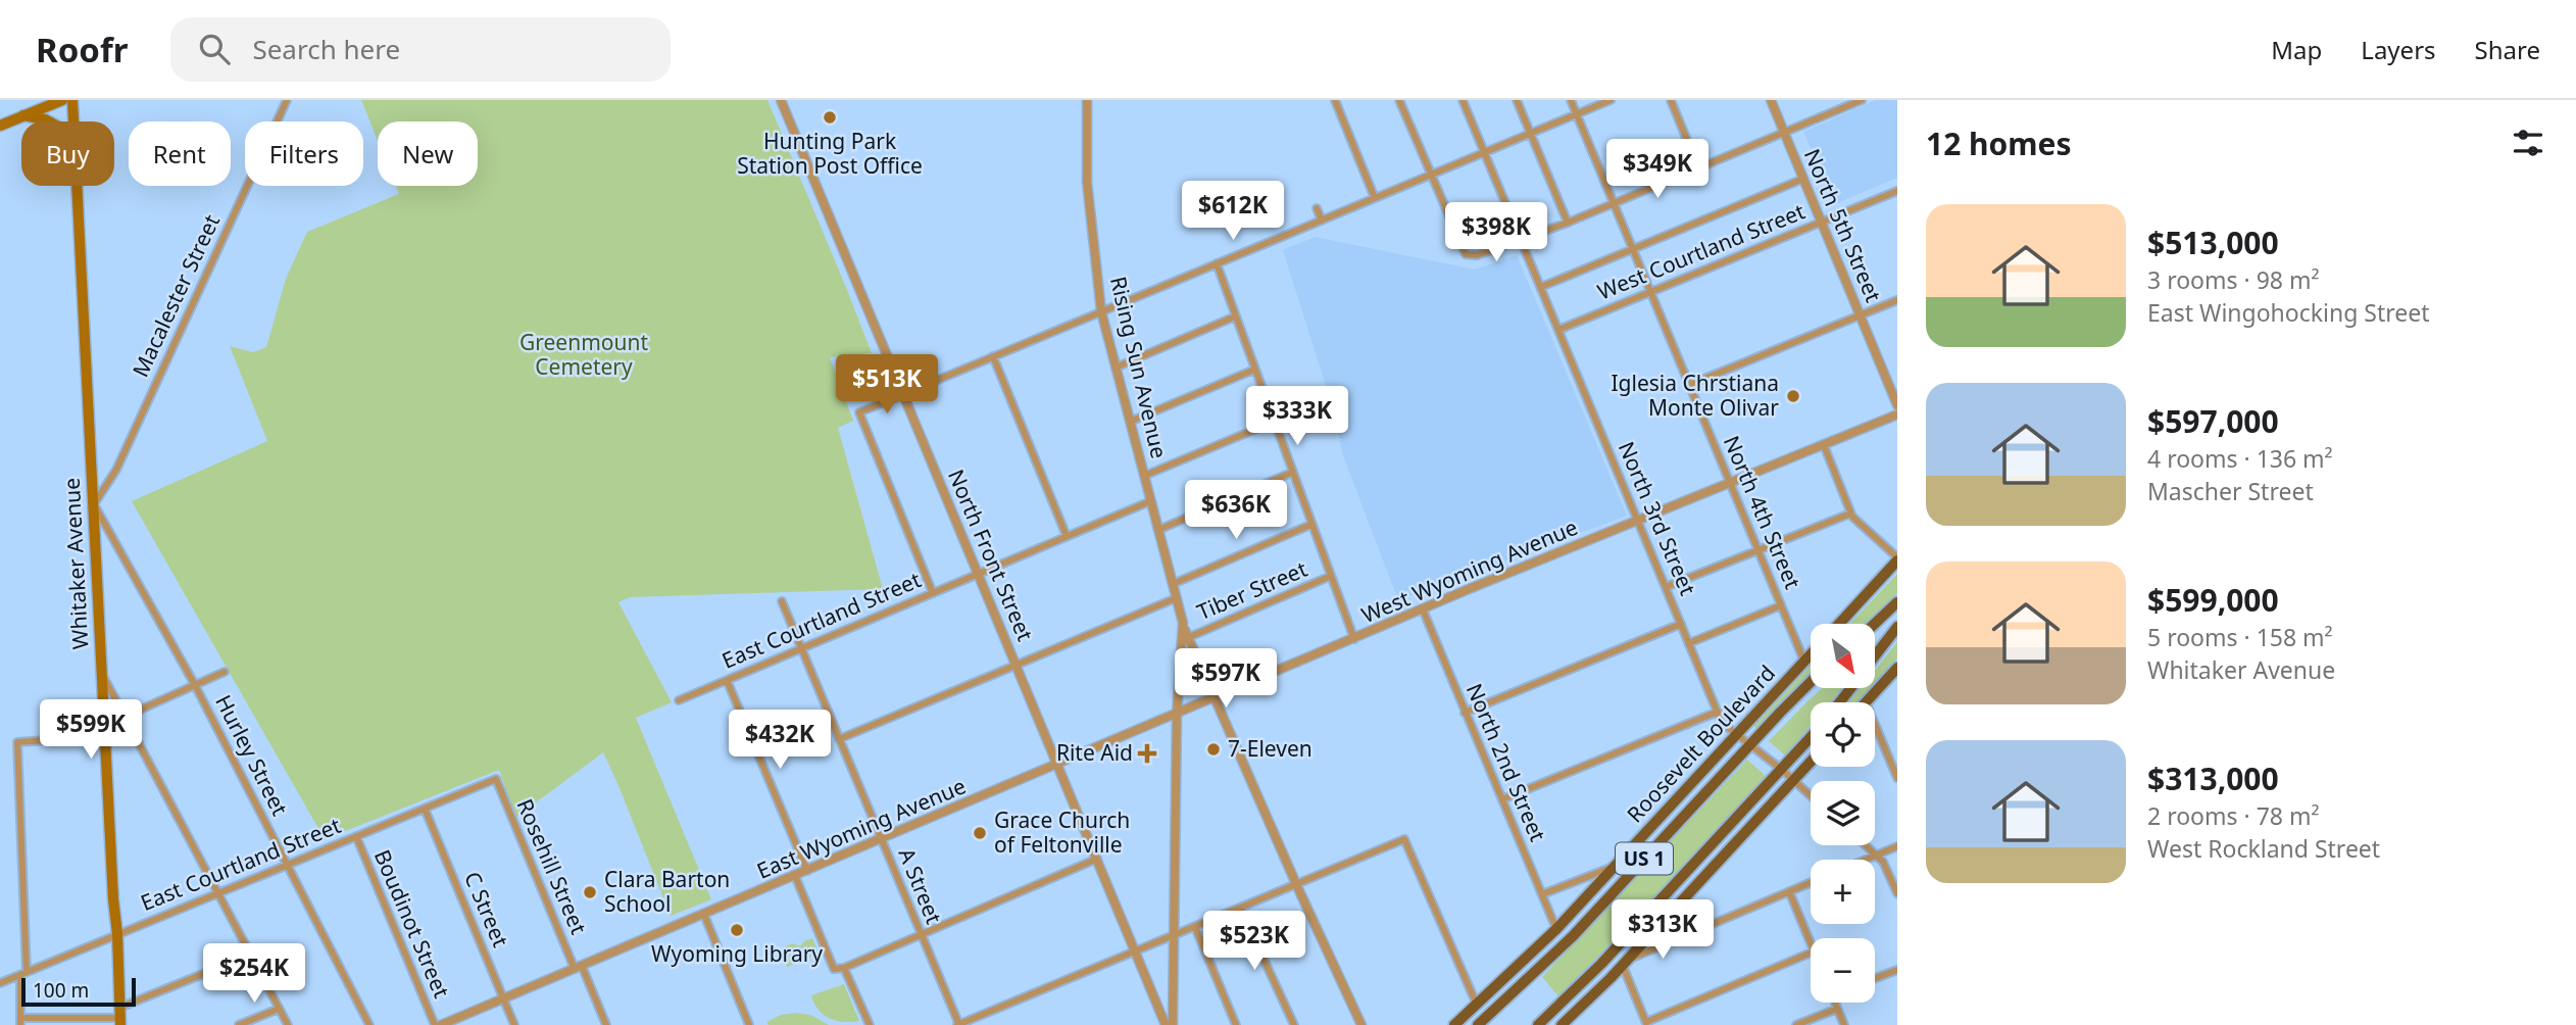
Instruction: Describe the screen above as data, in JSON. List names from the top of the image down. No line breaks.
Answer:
{"streets":{"highway":["Roosevelt Boulevard","US 1"],"main road":["Whitaker Avenue"],"street":["North 5th Street","West Courtland Street","Macalester Street","Rising Sun Avenue","North 4th Street","North 3rd Street","North Front Street","West Wyoming Avenue","Tiber Street","East Courtland Street","Hurley Street","North 2nd Street","East Wyoming Avenue","Rosehill Street","A Street","C Street","Boudinot Street"]},"crossings":[["North 5th Street","West Courtland Street"],["West Courtland Street","North 4th Street"],["West Courtland Street","North 3rd Street"],["Macalester Street","Whitaker Avenue"],["Macalester Street","Hurley Street"],["Rising Sun Avenue","West Wyoming Avenue"],["North 4th Street","West Wyoming Avenue"],["North 4th Street","Roosevelt Boulevard"],["North 3rd Street","West Wyoming Avenue"],["North 3rd Street","Roosevelt Boulevard"],["North 3rd Street","US 1"],["North Front Street","West Wyoming Avenue"],["North Front Street","East Courtland Street"],["North Front Street","East Wyoming Avenue"],["Whitaker Avenue","East Courtland Street"],["Whitaker Avenue","Hurley Street"],["West Wyoming Avenue","North 2nd Street"],["West Wyoming Avenue","East Wyoming Avenue"],["East Courtland Street","Hurley Street"],["East Courtland Street","Rosehill Street"],["East Courtland Street","A Street"],["East Courtland Street","C Street"],["East Courtland Street","Boudinot Street"],["Roosevelt Boulevard","North 2nd Street"],["East Wyoming Avenue","Rosehill Street"],["East Wyoming Avenue","A Street"],["East Wyoming Avenue","C Street"]],"parks":["Greenmount Cemetery"],"places":{"other":["Hunting Park Station Post Office","Iglesia Chrstiana Monte Olivar","7-Eleven","Grace Church of Feltonville","Clara Barton School","Wyoming Library"],"health":["Rite Aid"]},"scale_bar":"100 m","north":"bottom right","page":{"header":"Roofr","search":"Search here","nav":["Map","Layers","Share"],"heading":"12 homes","chip":["Buy","Rent","Filters","New"],"price":["$349K","$612K","$398K","$513K","$333K","$636K","$597K","$599K","$432K","$313K","$523K","$254K"],"list":[{"name":"$513,000","note":"3 rooms · 98 m² · East Wingohocking Street"},{"name":"$597,000","note":"4 rooms · 136 m² · Mascher Street"},{"name":"$599,000","note":"5 rooms · 158 m² · Whitaker Avenue"},{"name":"$313,000","note":"2 rooms · 78 m² · West Rockland Street"}],"map_buttons":["+","−"],"scale":"100 m"}}
